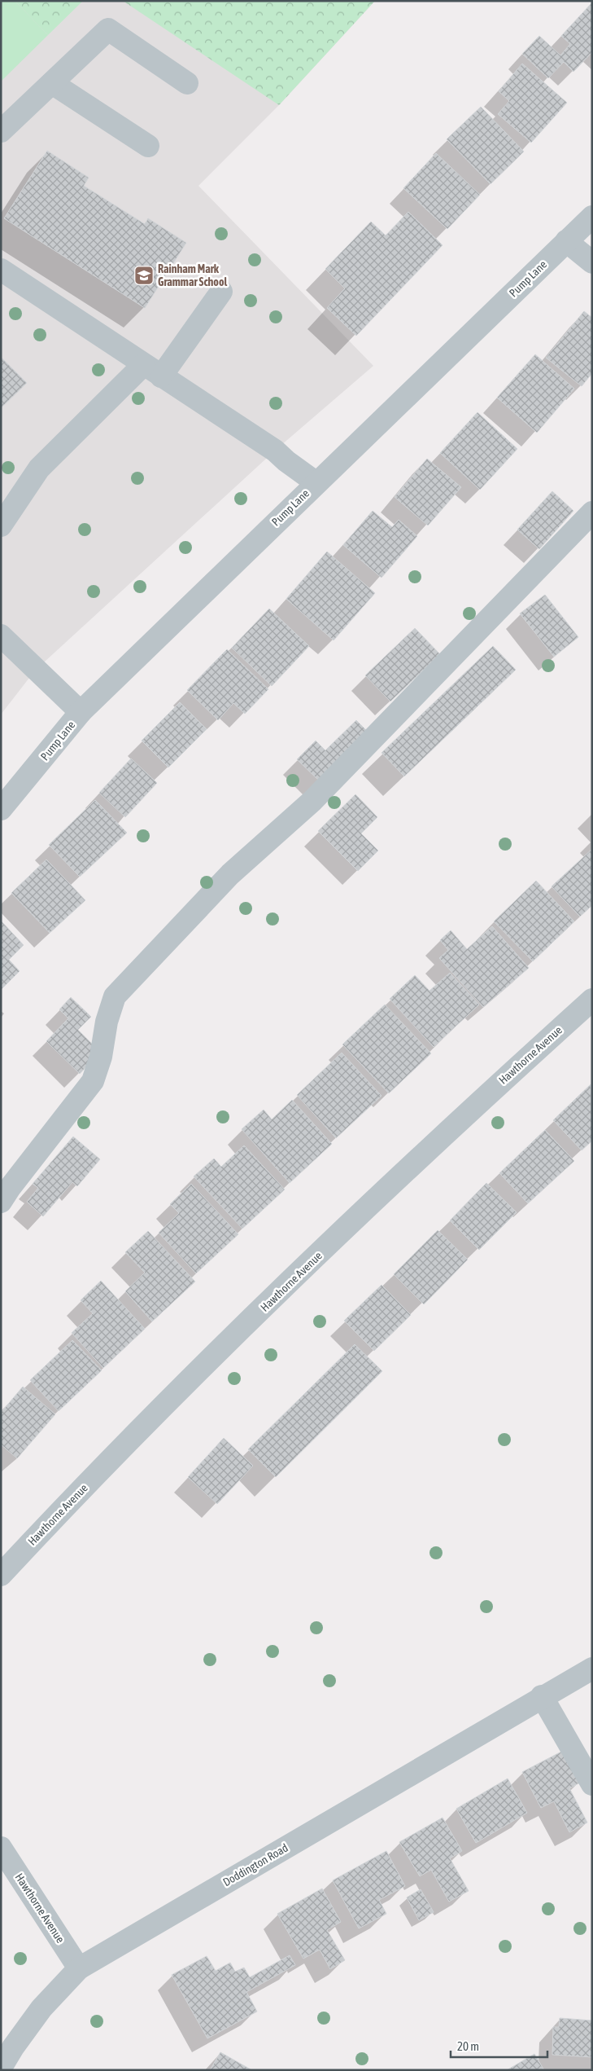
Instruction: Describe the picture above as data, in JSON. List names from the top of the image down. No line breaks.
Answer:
{"streets":{"street":["Pump Lane","Hawthorne Avenue","Doddington Road"]},"crossings":[["Hawthorne Avenue","Doddington Road"]],"places":{"school or university":["Rainham Mark Grammar School"]},"scale_bar":"20 m"}
